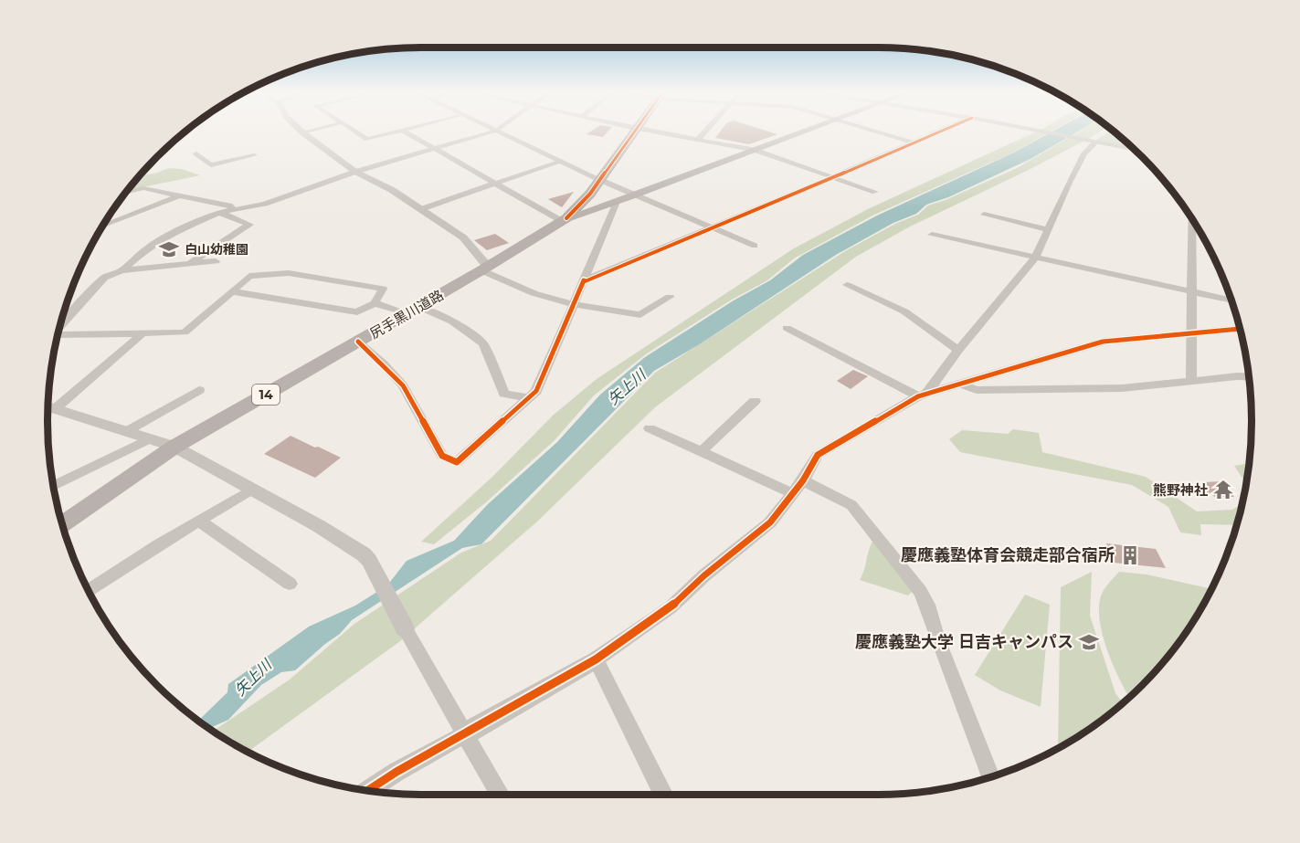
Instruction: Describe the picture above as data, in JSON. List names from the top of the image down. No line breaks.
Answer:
{"streets":{"main road":["尻手黒川道路","14"]},"water":["矢上川"],"places":{"school or university":["白山幼稚園","慶應義塾大学 日吉キャンパス"],"temple":["熊野神社"],"building":["慶應義塾体育会競走部合宿所"]}}
